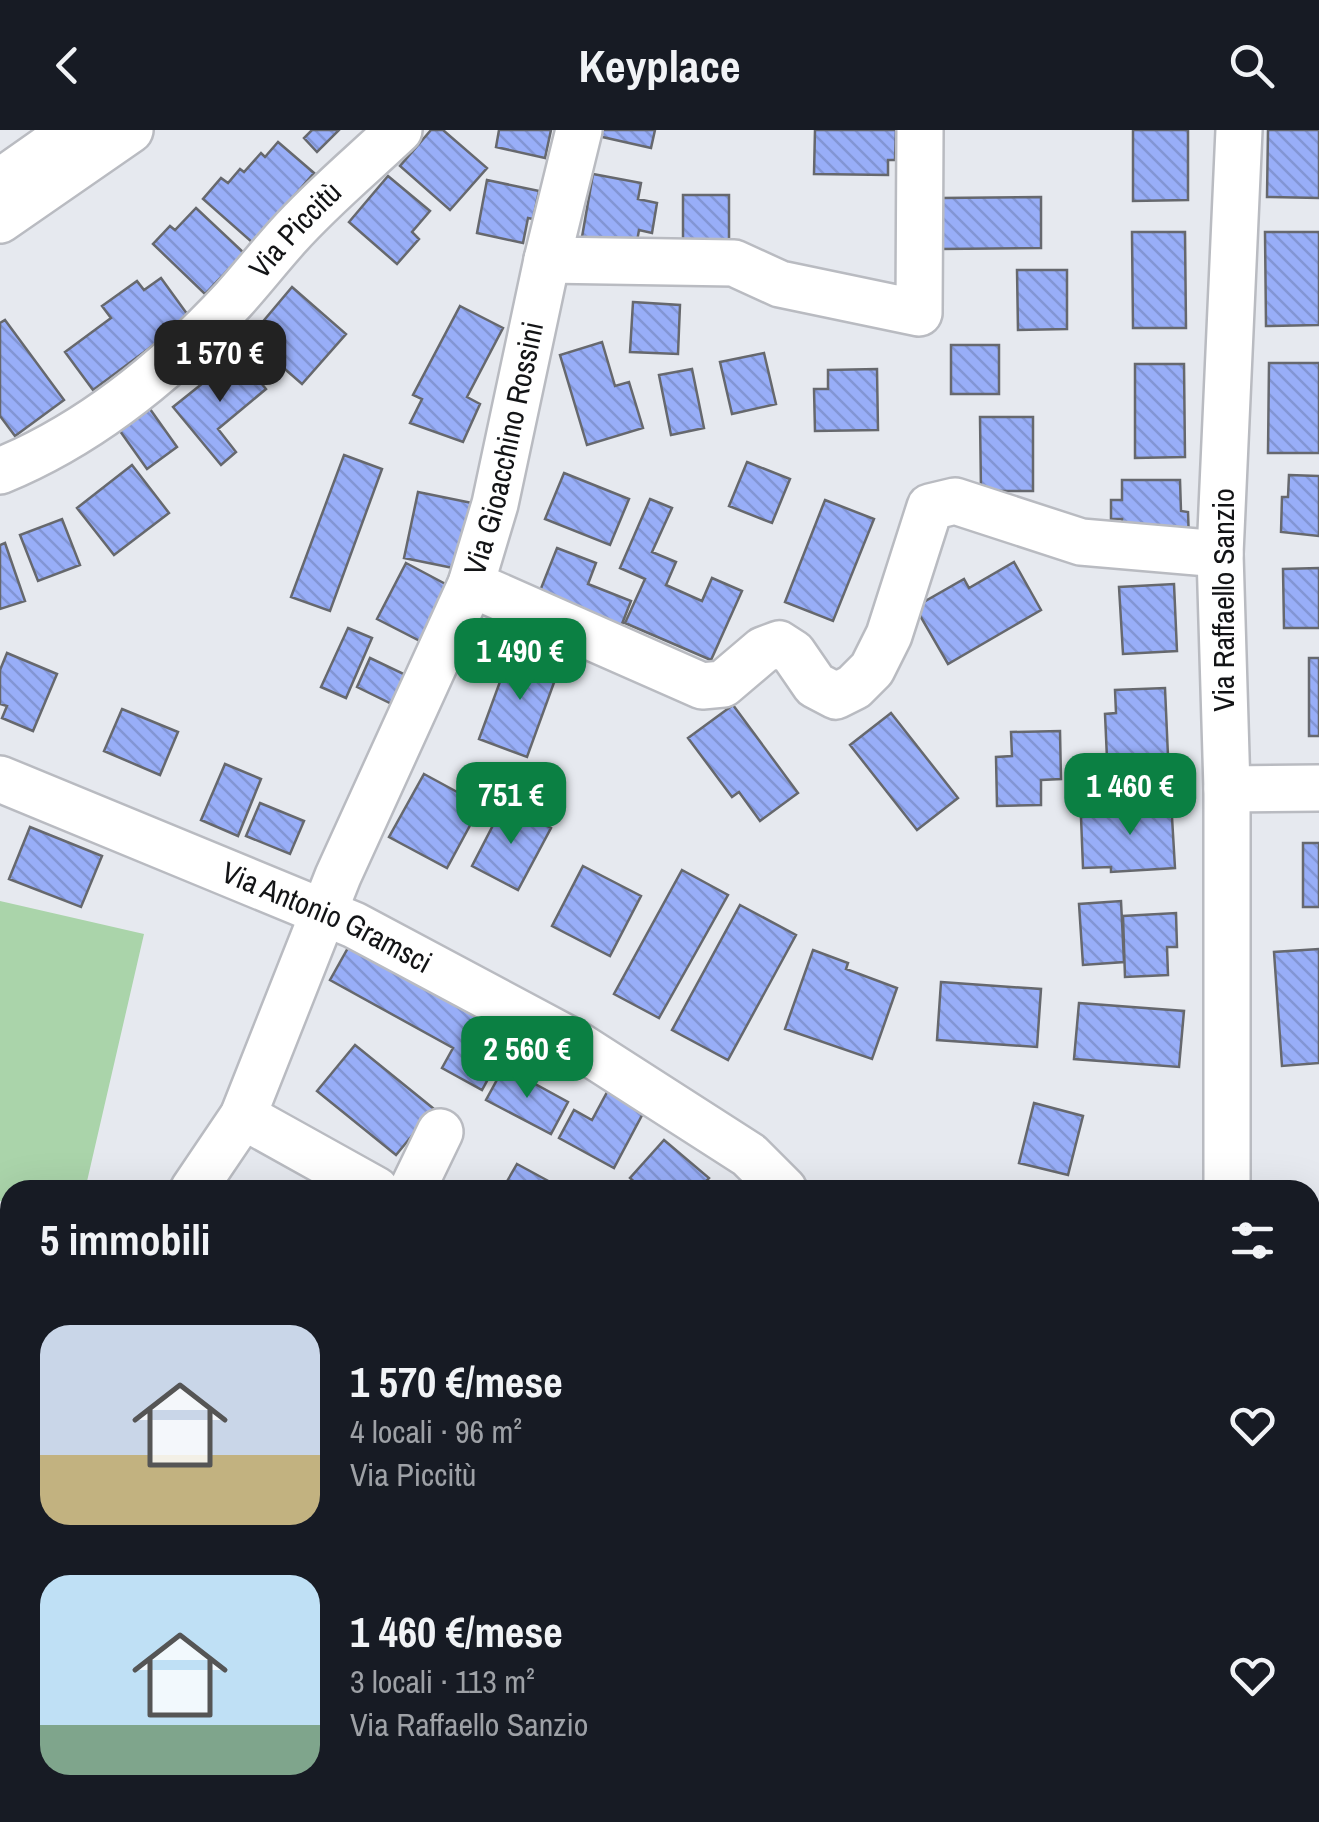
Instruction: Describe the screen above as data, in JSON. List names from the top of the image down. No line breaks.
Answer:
{"streets":{"street":["Via Piccitù","Via Gioacchino Rossini","Via Raffaello Sanzio","Via Antonio Gramsci"]},"crossings":[["Via Gioacchino Rossini","Via Antonio Gramsci"]],"page":{"header":"Keyplace","price":["1 570 €","1 490 €","1 460 €","751 €","2 560 €"],"heading":"5 immobili","list":[{"name":"1 570 €/mese","note":"4 locali · 96 m² · Via Piccitù"},{"name":"1 460 €/mese","note":"3 locali · 113 m² · Via Raffaello Sanzio"}]}}
